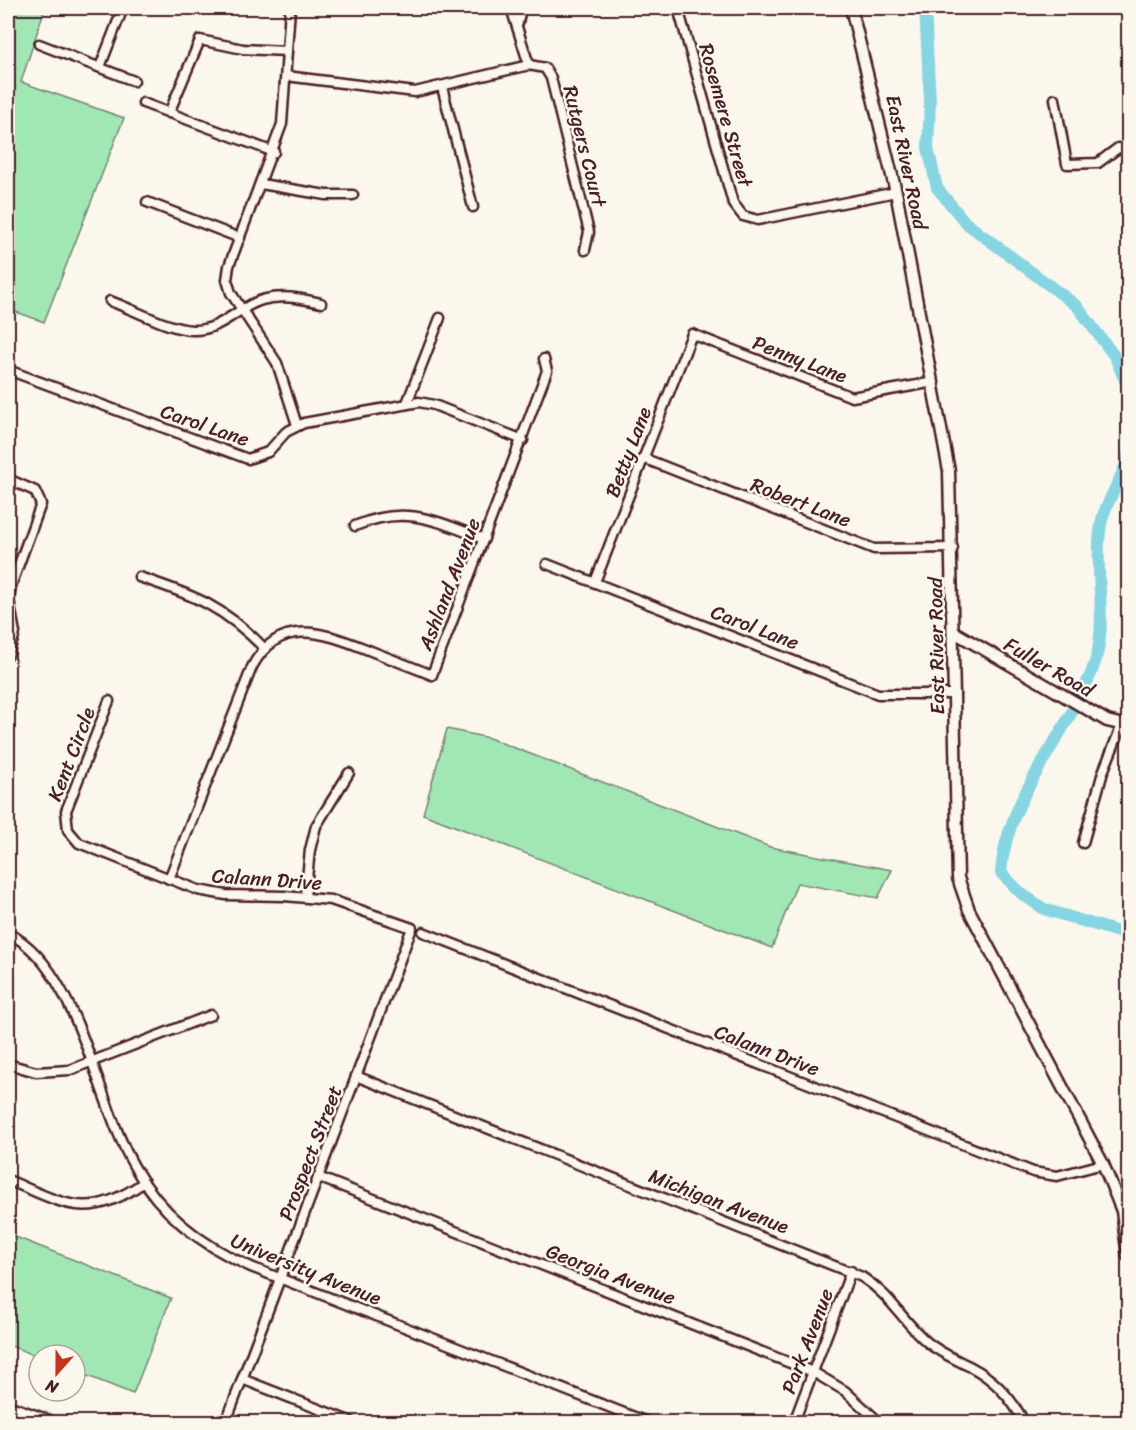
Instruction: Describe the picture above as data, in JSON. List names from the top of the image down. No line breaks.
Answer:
{"streets":{"street":["Rosemere Street","Rutgers Court","East River Road","Penny Lane","Carol Lane","Betty Lane","Robert Lane","Ashland Avenue","Fuller Road","Kent Circle","Calann Drive","Prospect Street","Michigan Avenue","University Avenue","Georgia Avenue","Park Avenue"]},"crossings":[["Rosemere Street","East River Road"],["East River Road","Penny Lane"],["East River Road","Carol Lane"],["East River Road","Robert Lane"],["East River Road","Fuller Road"],["East River Road","Calann Drive"],["Penny Lane","Betty Lane"],["Carol Lane","Betty Lane"],["Betty Lane","Robert Lane"],["Ashland Avenue","Calann Drive"],["Kent Circle","Calann Drive"],["Calann Drive","Prospect Street"],["Prospect Street","Michigan Avenue"],["Prospect Street","University Avenue"],["Prospect Street","Georgia Avenue"],["Michigan Avenue","Park Avenue"],["Georgia Avenue","Park Avenue"]],"north":"bottom"}
